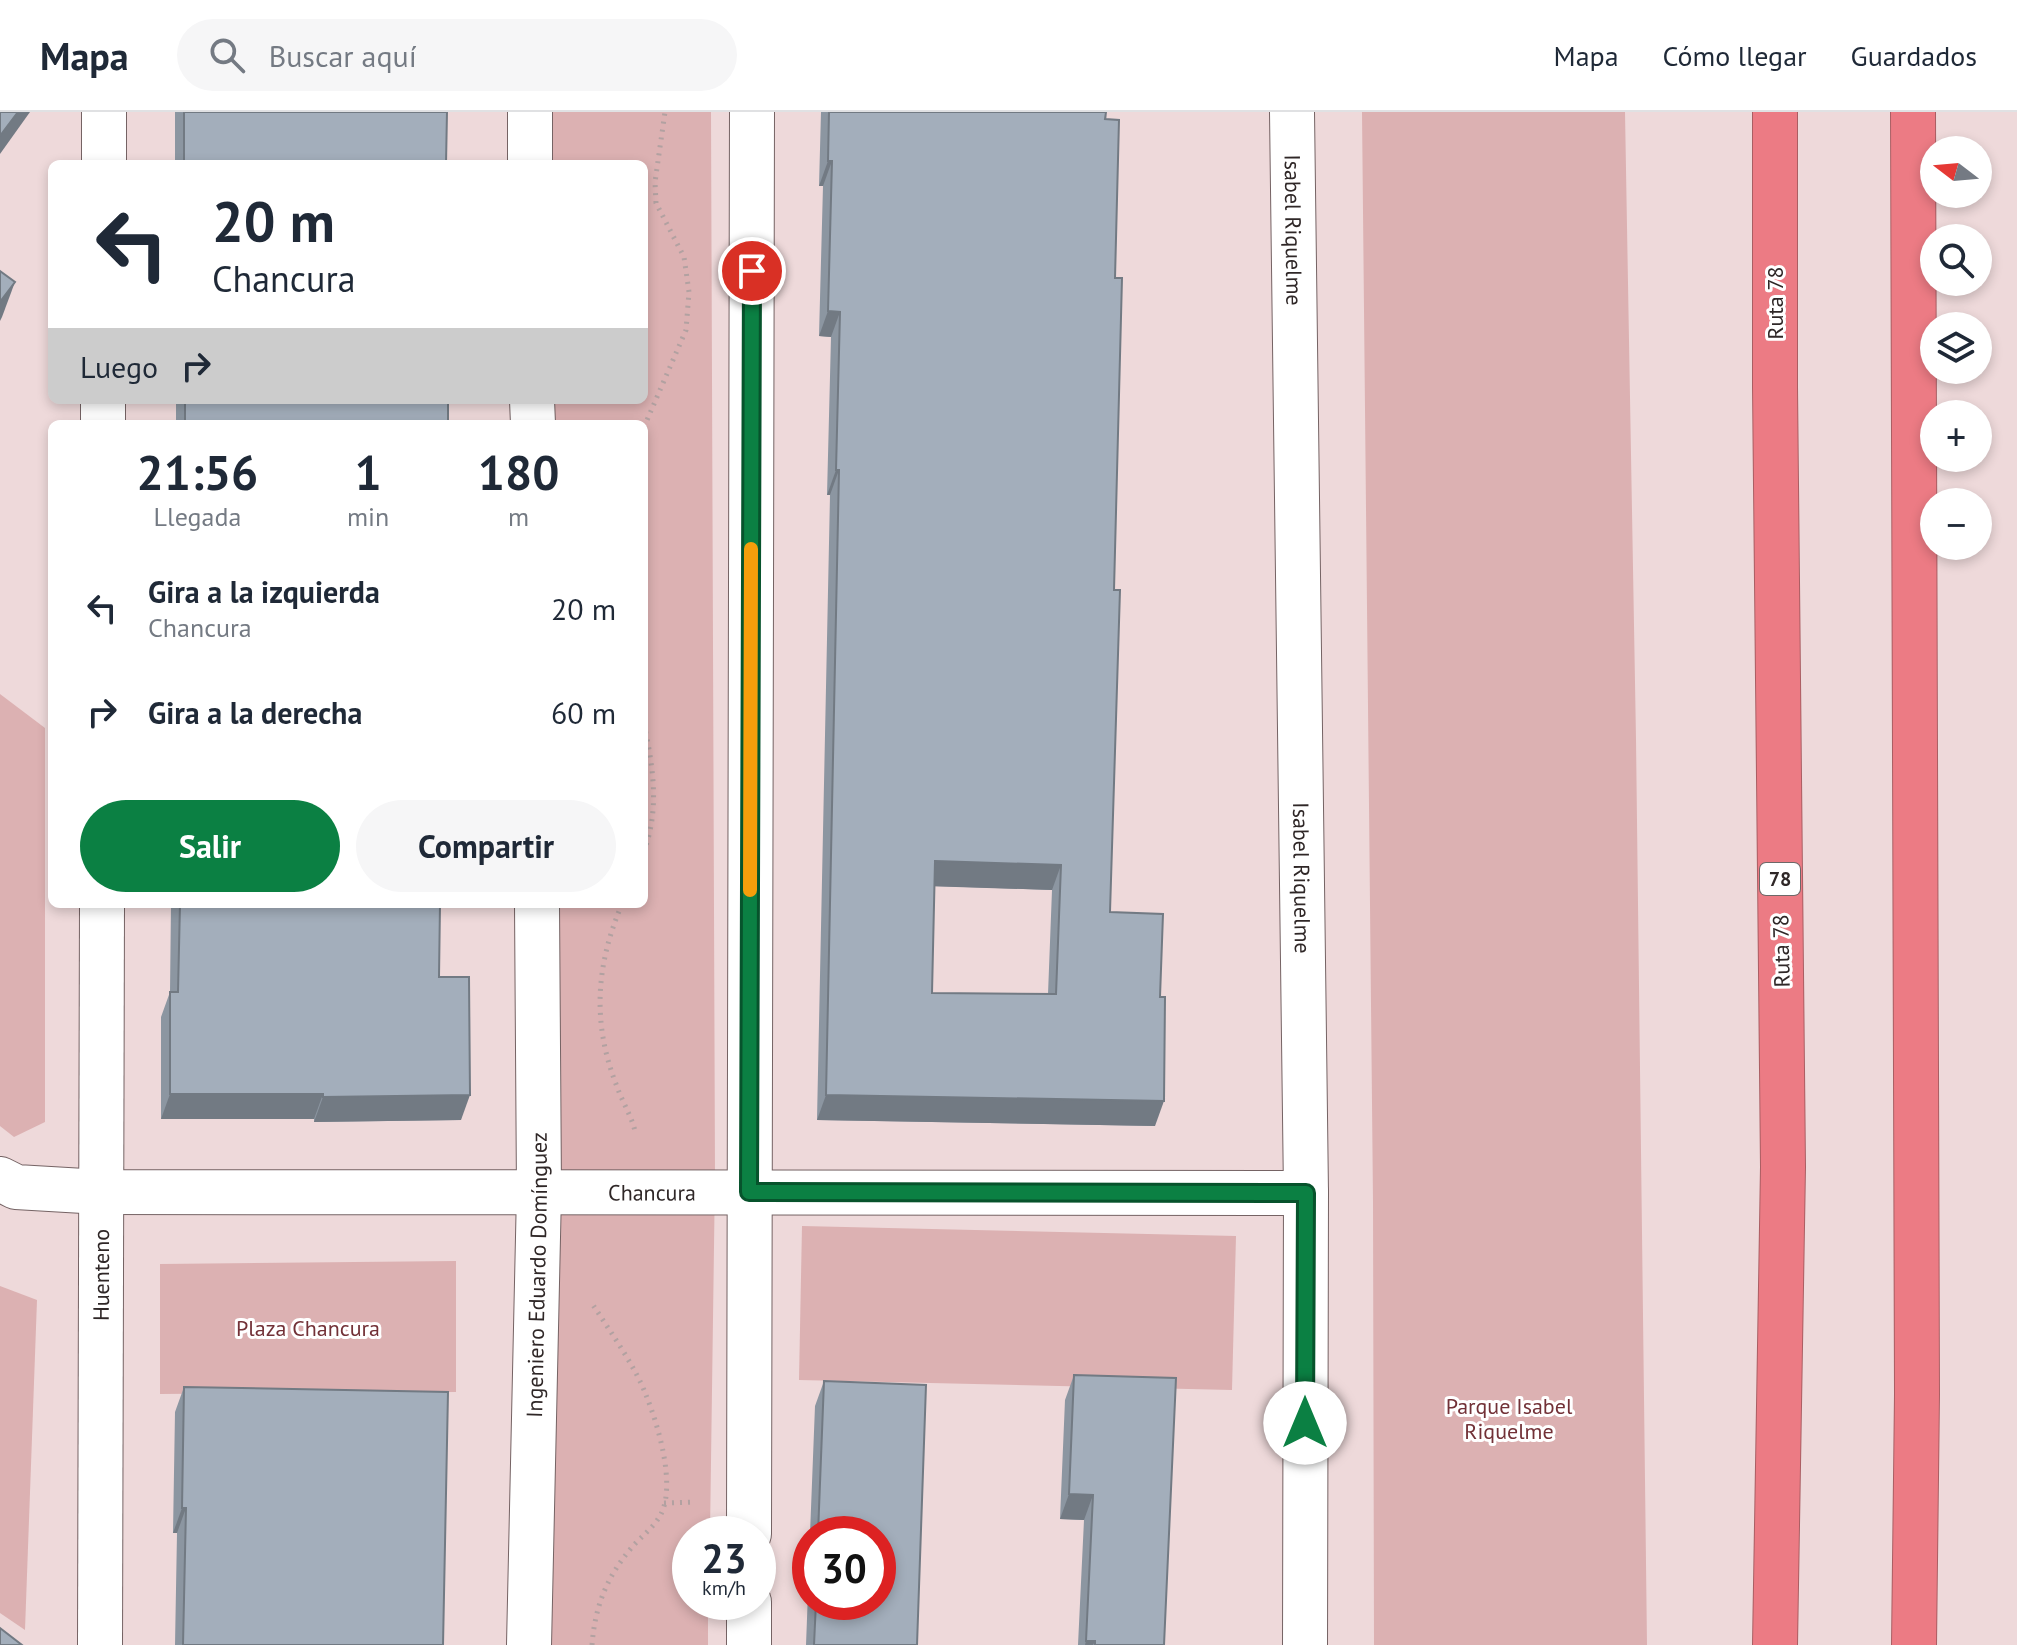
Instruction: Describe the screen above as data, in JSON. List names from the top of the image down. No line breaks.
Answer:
{"streets":{"highway":["Ruta 78","78"],"street":["Isabel Riquelme","Chancura","Huenteno","Ingeniero Eduardo Domínguez"]},"crossings":[["Isabel Riquelme","Chancura"],["Chancura","Huenteno"],["Chancura","Ingeniero Eduardo Domínguez"]],"parks":["Plaza Chancura","Parque Isabel Riquelme"],"north":"left","page":{"header":"Mapa","search":"Buscar aquí","nav":["Mapa","Cómo llegar","Guardados"],"map_buttons":["+","−"],"turn":["20 m","Chancura"],"then":"Luego","eta":["21:56","Llegada","1","min","180","m"],"list":[{"name":"Gira a la izquierda","note":"Chancura","value":"20 m"},{"name":"Gira a la derecha","value":"60 m"}],"buttons":["Salir","Compartir"],"speed":"23 km/h","limit":"30"}}
